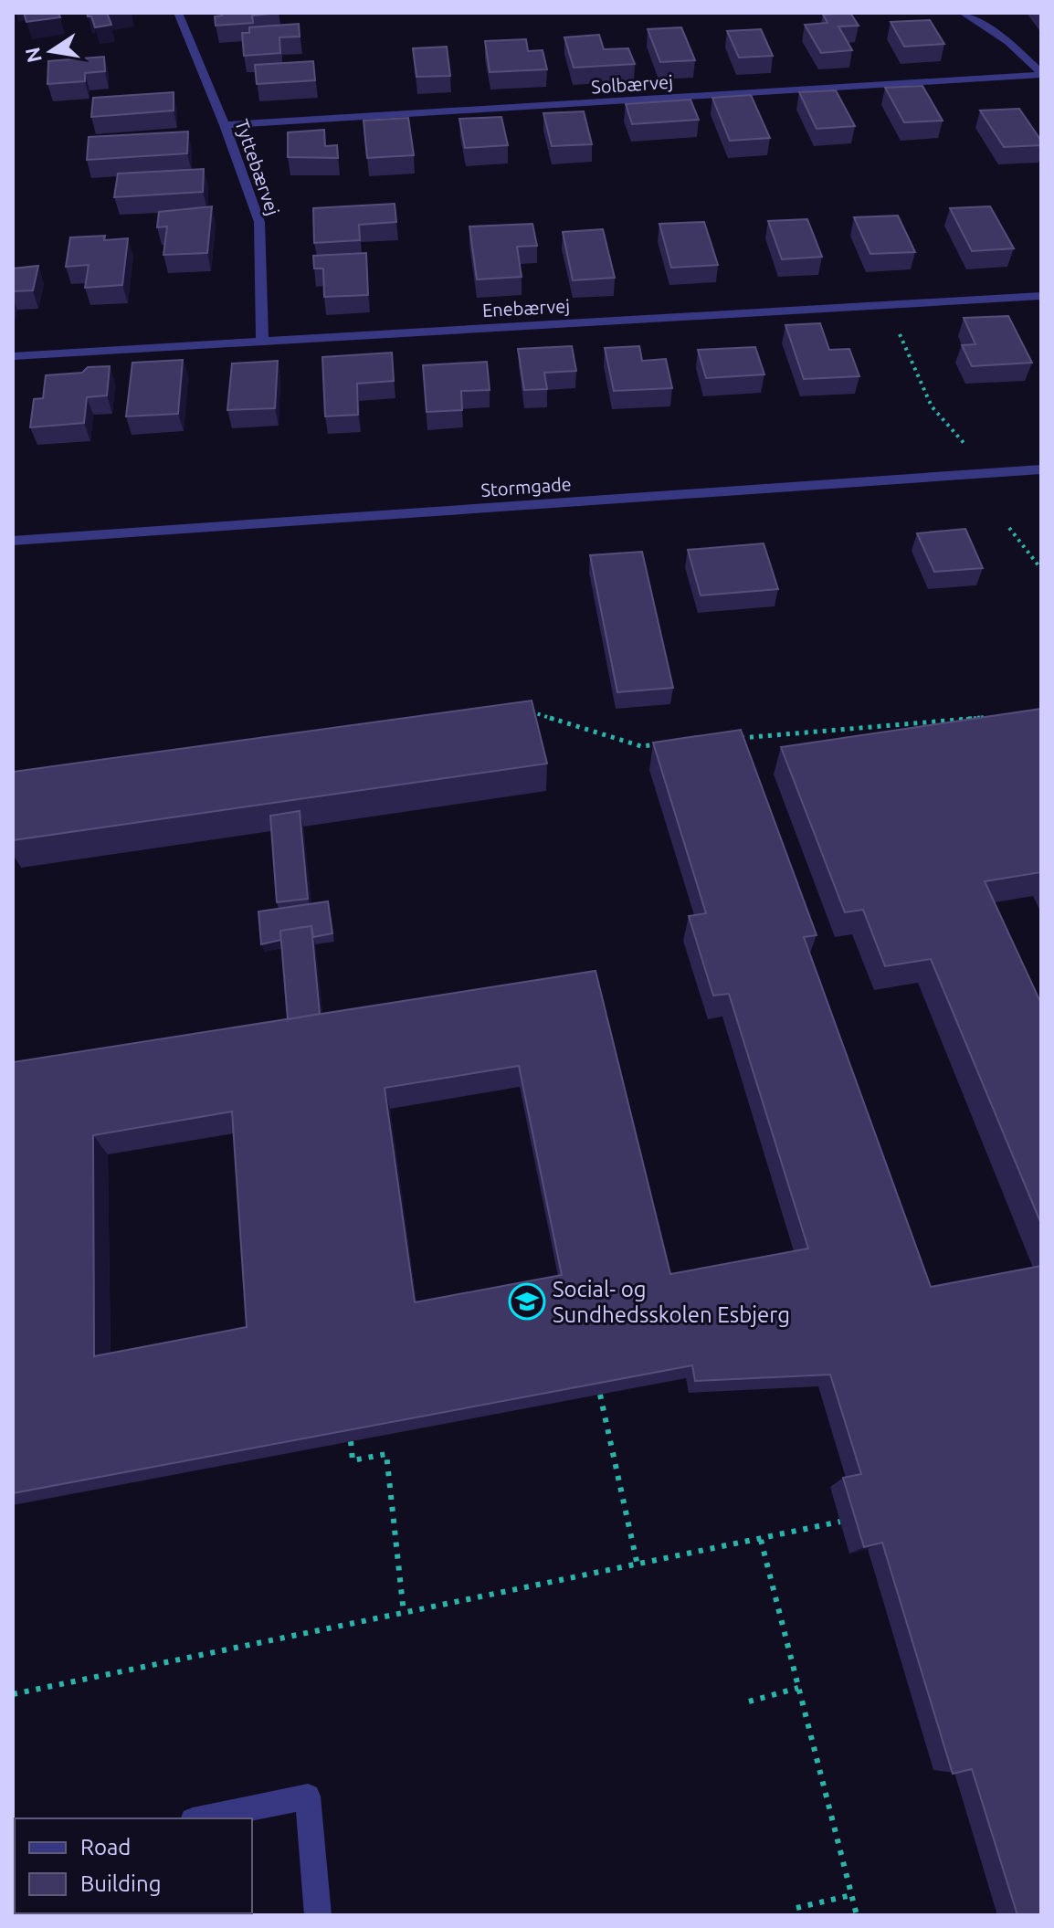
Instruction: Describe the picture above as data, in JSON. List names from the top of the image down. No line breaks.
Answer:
{"streets":{"street":["Solbærvej","Tyttebærvej","Enebærvej","Stormgade"]},"crossings":[["Solbærvej","Tyttebærvej"],["Tyttebærvej","Enebærvej"]],"places":{"school or university":["Social- og Sundhedsskolen Esbjerg"]},"legend":["Road","Building"],"north":"left"}
